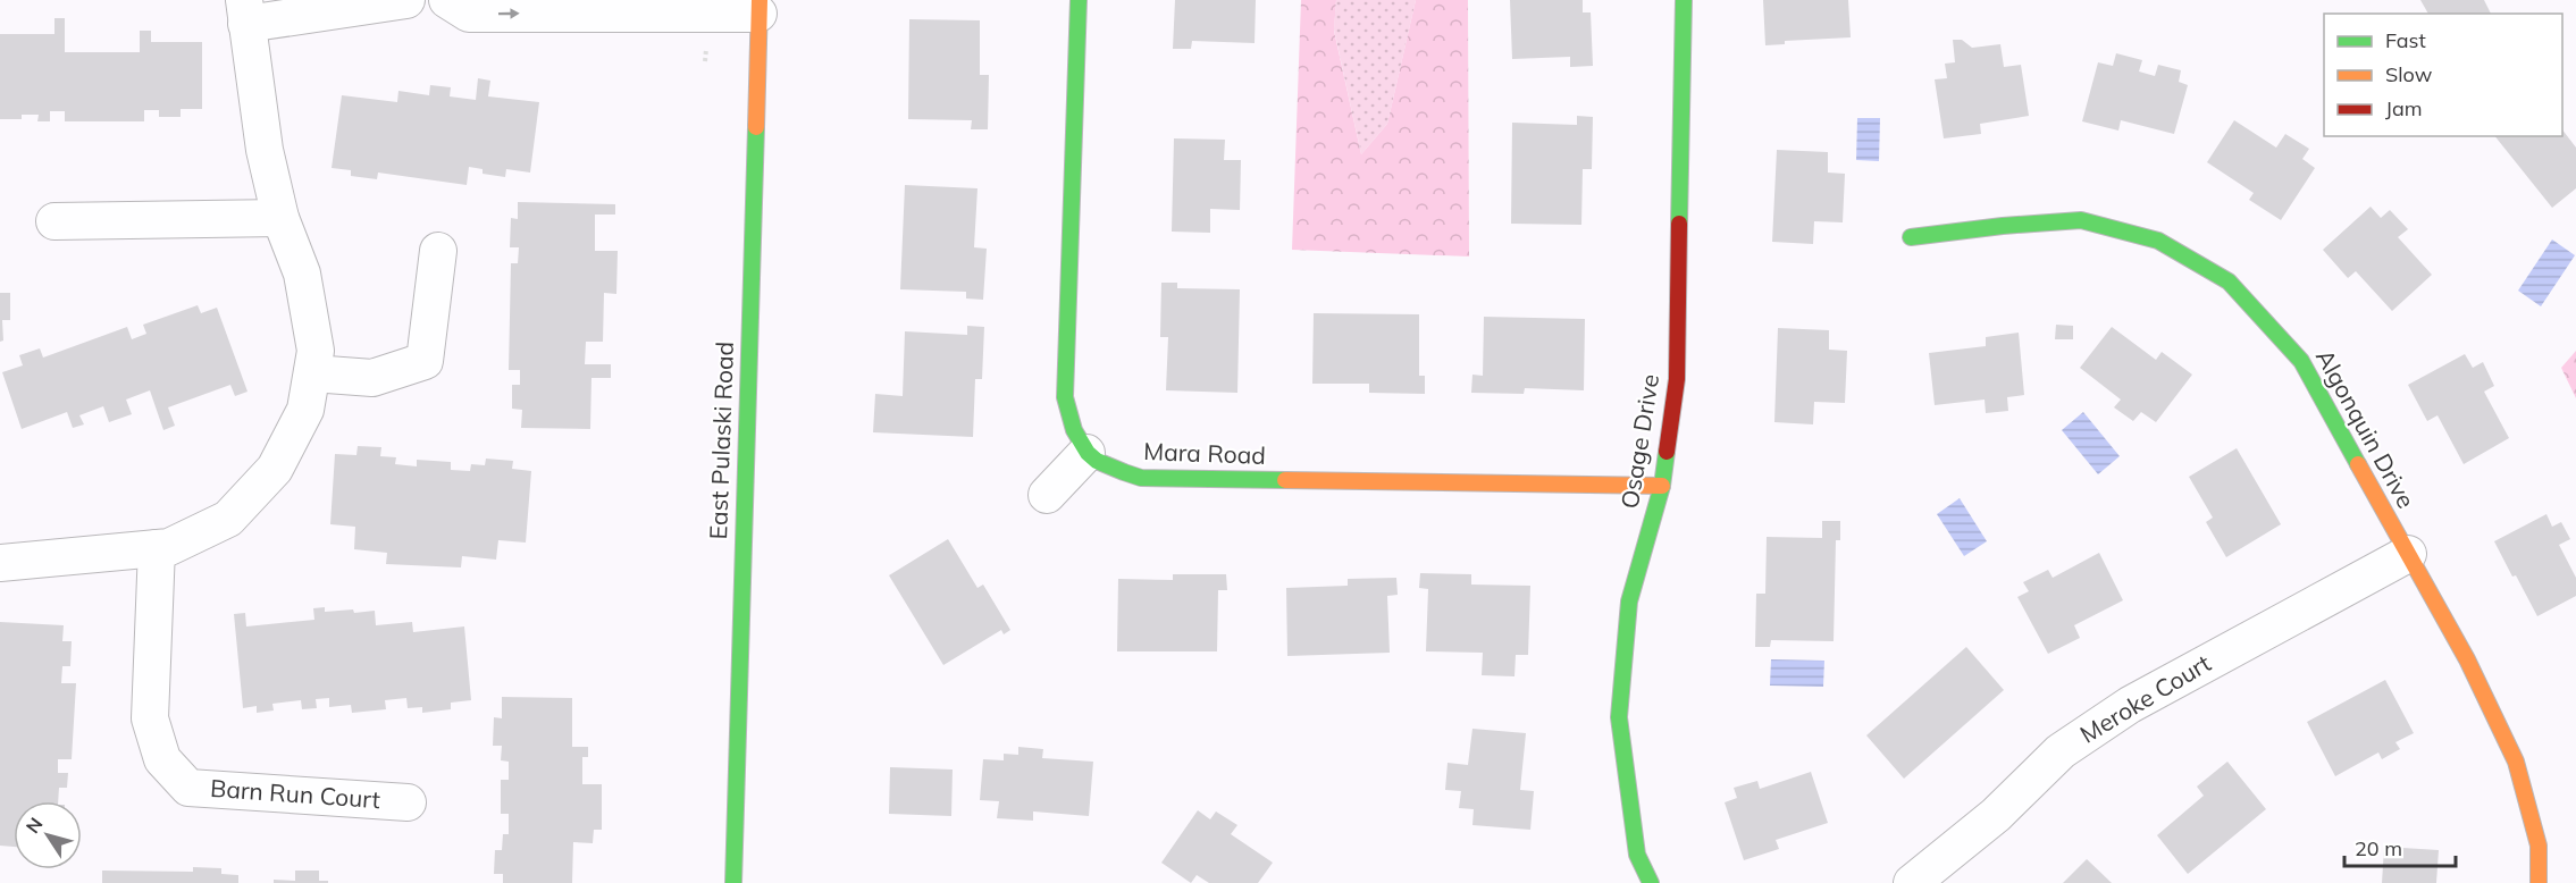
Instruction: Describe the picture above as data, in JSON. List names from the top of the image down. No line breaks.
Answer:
{"streets":{"street":["Algonquin Drive","East Pulaski Road","Osage Drive","Mara Road","Meroke Court","Barn Run Court"]},"crossings":[["Algonquin Drive","Meroke Court"],["Osage Drive","Mara Road"]],"legend":["Fast","Slow","Jam"],"scale_bar":"20 m","north":"top left"}
